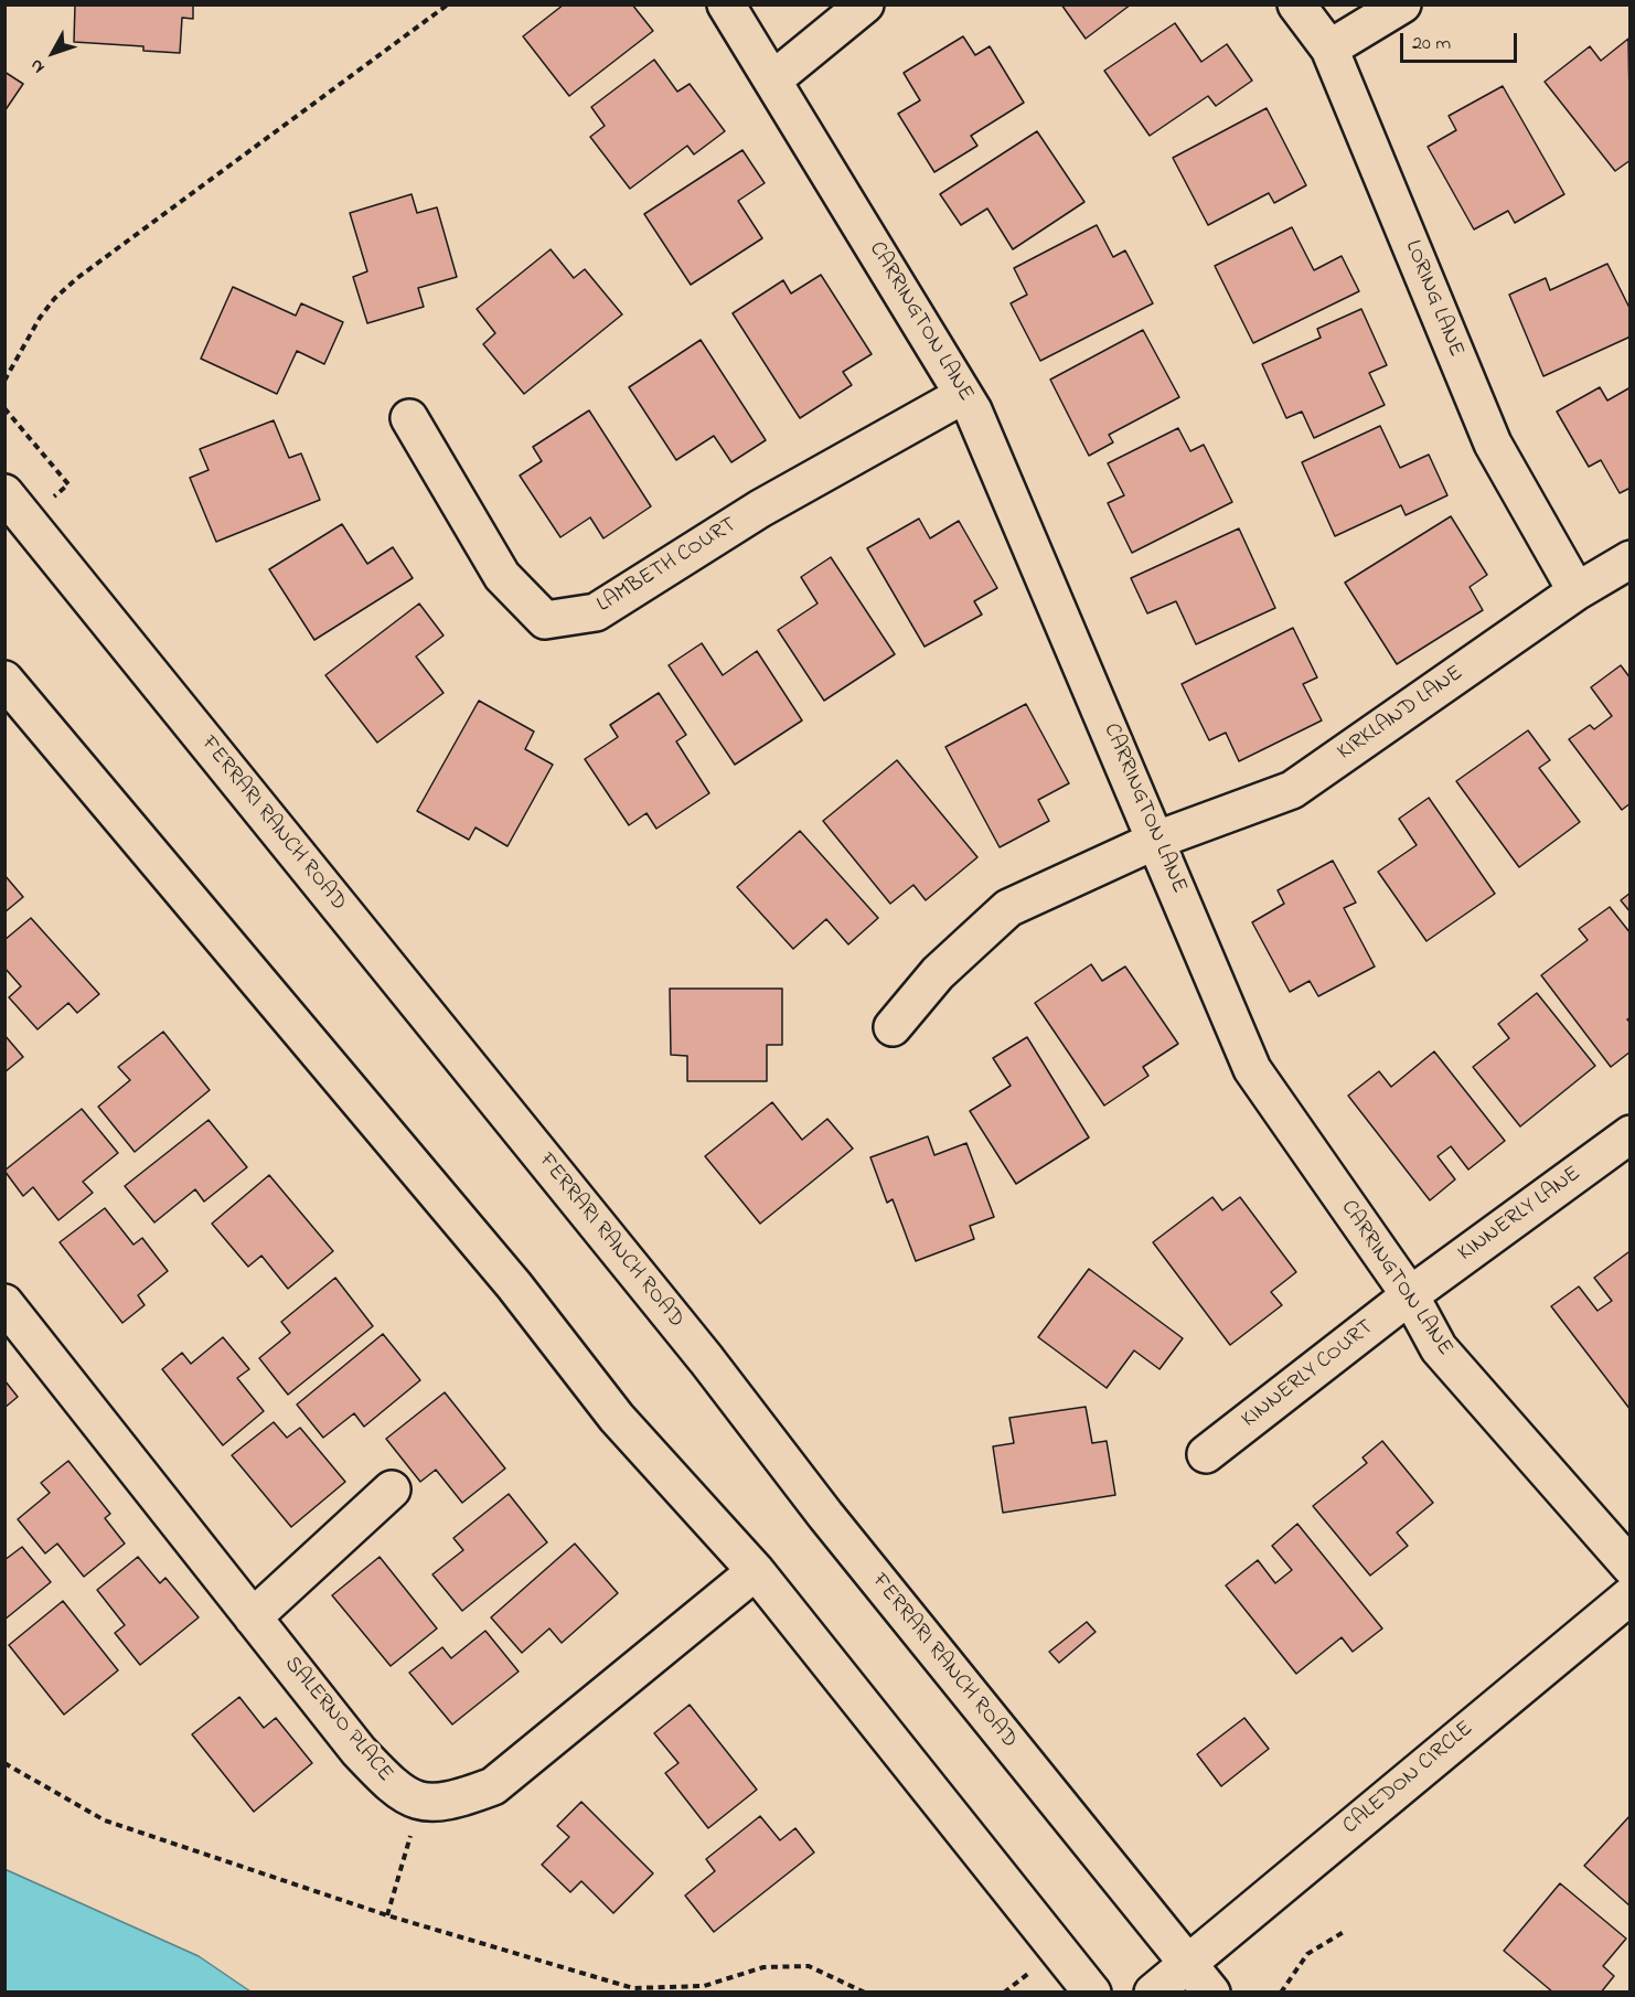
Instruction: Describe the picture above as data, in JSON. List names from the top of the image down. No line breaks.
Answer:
{"streets":{"street":["LORING LANE","CARRINGTON LANE","LAMBETH COURT","KIRKLAND LANE","FERRARI RANCH ROAD","KINNERLY LANE","KINNERLY COURT","SALERNO PLACE","CALEDON CIRCLE"]},"crossings":[["LORING LANE","KIRKLAND LANE"],["CARRINGTON LANE","LAMBETH COURT"],["CARRINGTON LANE","KIRKLAND LANE"],["CARRINGTON LANE","KINNERLY LANE"],["CARRINGTON LANE","KINNERLY COURT"],["FERRARI RANCH ROAD","CALEDON CIRCLE"],["KINNERLY LANE","KINNERLY COURT"]],"scale_bar":"20 m","north":"bottom left"}
